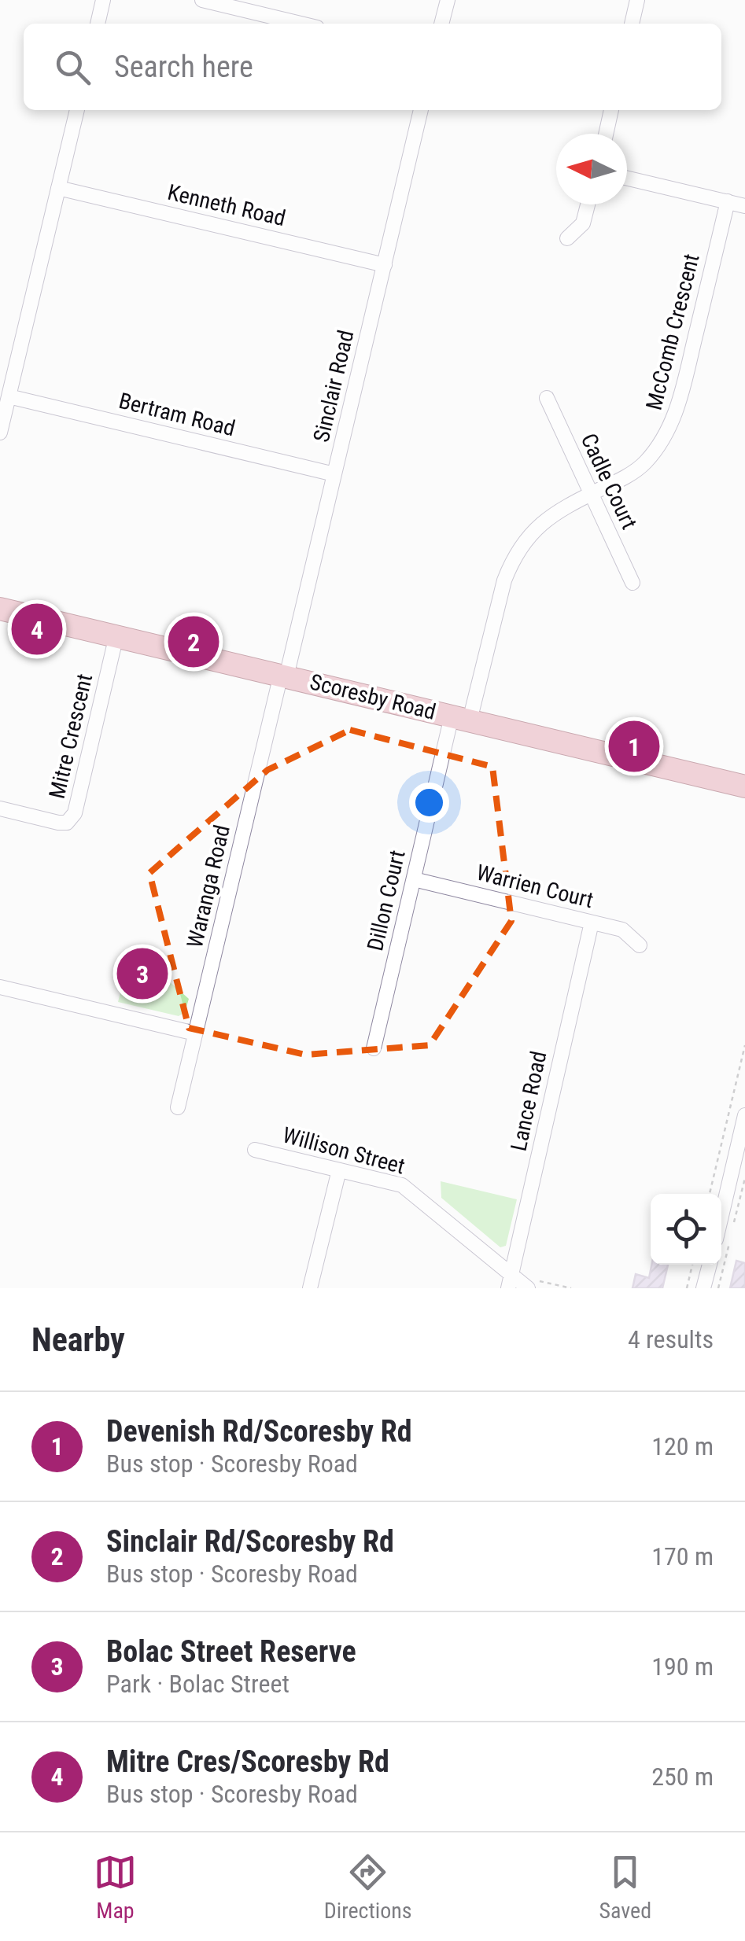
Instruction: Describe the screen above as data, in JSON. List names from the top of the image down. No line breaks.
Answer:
{"streets":{"main road":["Scoresby Road"],"street":["Kenneth Road","McComb Crescent","Sinclair Road","Bertram Road","Cadle Court","Mitre Crescent","Waranga Road","Warrien Court","Dillon Court","Lance Road","Willison Street"]},"crossings":[["Kenneth Road","Sinclair Road"],["McComb Crescent","Cadle Court"],["McComb Crescent","Scoresby Road"],["McComb Crescent","Dillon Court"],["Sinclair Road","Bertram Road"],["Sinclair Road","Scoresby Road"],["Sinclair Road","Waranga Road"],["Scoresby Road","Mitre Crescent"],["Scoresby Road","Waranga Road"],["Scoresby Road","Dillon Court"],["Warrien Court","Dillon Court"],["Warrien Court","Lance Road"],["Lance Road","Willison Street"]],"north":"left","page":{"search":"Search here","pins":["4","2","1","3"],"heading":["Nearby","4 results"],"list":[{"mark":"1","name":"Devenish Rd/Scoresby Rd","note":"Bus stop · Scoresby Road","value":"120 m"},{"mark":"2","name":"Sinclair Rd/Scoresby Rd","note":"Bus stop · Scoresby Road","value":"170 m"},{"mark":"3","name":"Bolac Street Reserve","note":"Park · Bolac Street","value":"190 m"},{"mark":"4","name":"Mitre Cres/Scoresby Rd","note":"Bus stop · Scoresby Road","value":"250 m"}],"nav":["Map","Directions","Saved"]}}
